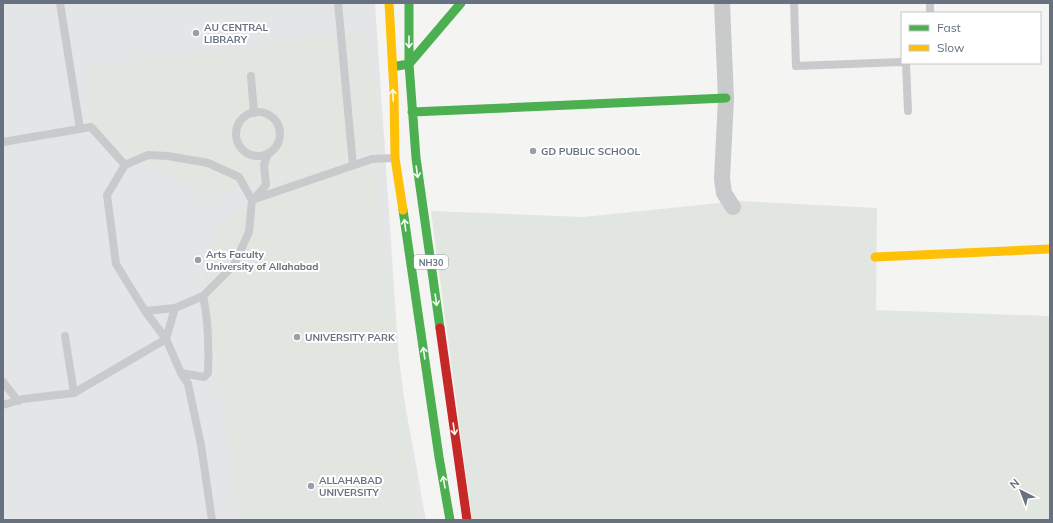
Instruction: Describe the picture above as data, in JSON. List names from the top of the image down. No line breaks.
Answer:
{"streets":{"main road":["NH30"]},"places":["AU CENTRAL LIBRARY","GD PUBLIC SCHOOL","Arts Faculty University of Allahabad","UNIVERSITY PARK","ALLAHABAD UNIVERSITY"],"legend":["Fast","Slow"],"north":"top left"}
